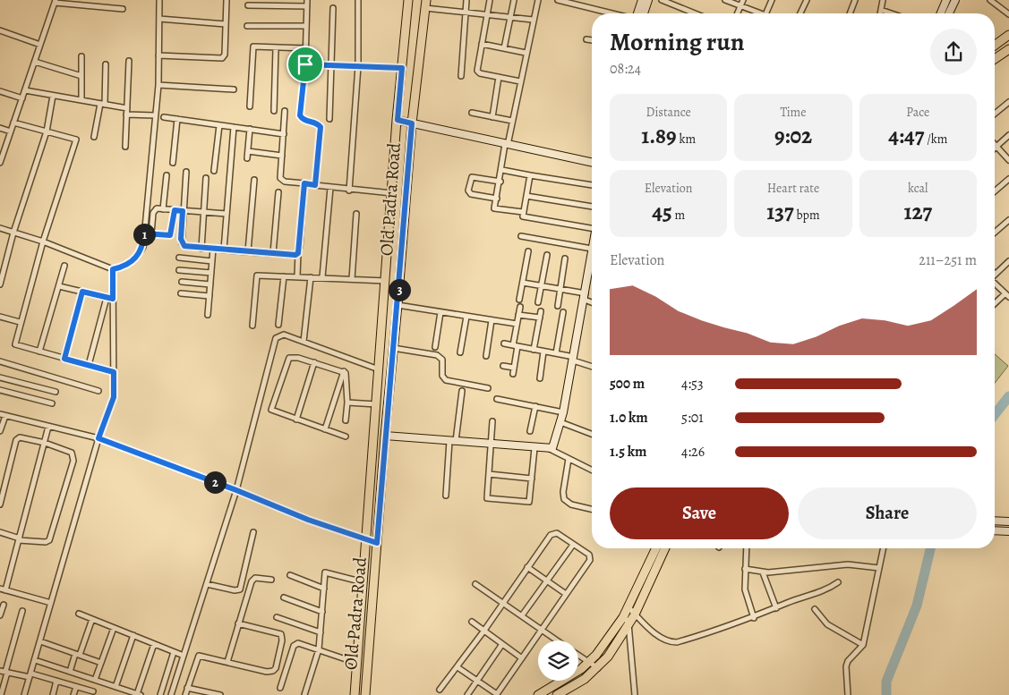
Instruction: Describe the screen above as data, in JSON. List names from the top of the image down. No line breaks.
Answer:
{"streets":{"main road":["Old Padra Road"]},"page":{"heading":["Morning run","08:24"],"stats":[["Distance","1.89 km"],["Time","9:02"],["Pace","4:47 /km"],["Elevation","45 m"],["Heart rate","137 bpm"],["kcal","127"]],"pins":["1","3","2"],"chart":["Elevation","211–251 m"],"list":[{"name":"500 m","note":"4:53"},{"name":"1.0 km","note":"5:01"},{"name":"1.5 km","note":"4:26"}],"buttons":["Save","Share"]}}
